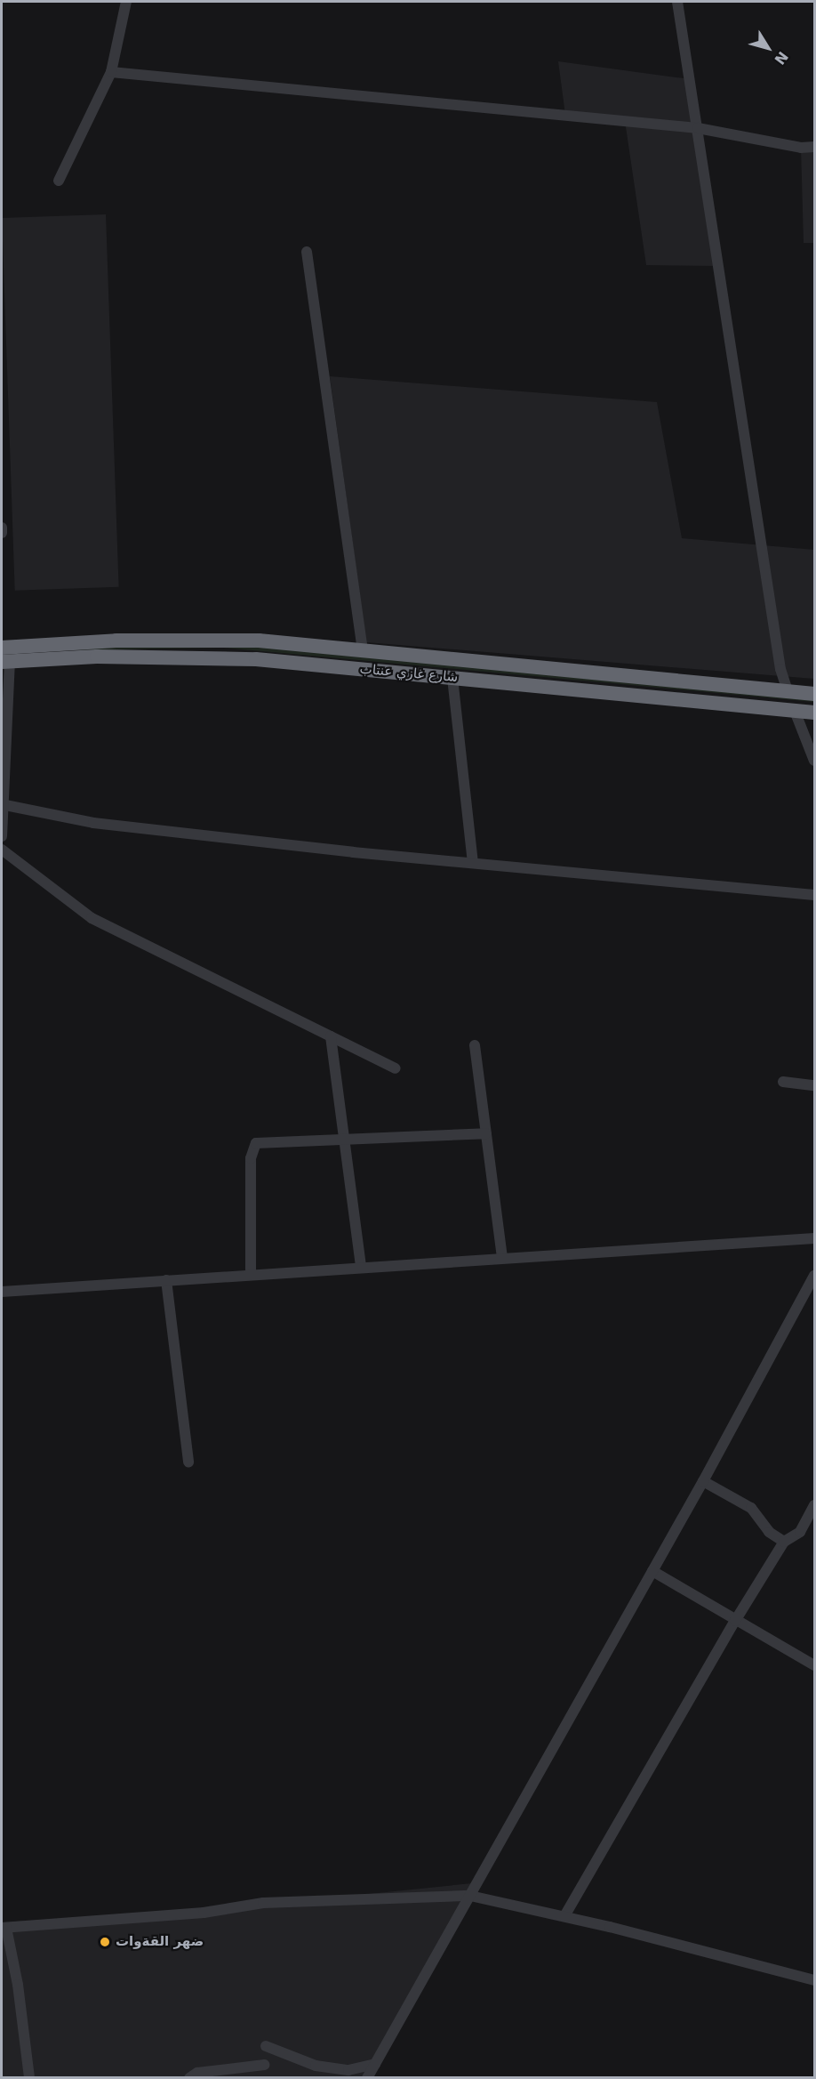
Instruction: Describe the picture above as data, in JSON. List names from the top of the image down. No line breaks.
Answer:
{"streets":{"highway":["شارع غازي عنتاب"]},"places":["ضهر القةوات"],"north":"bottom right"}
